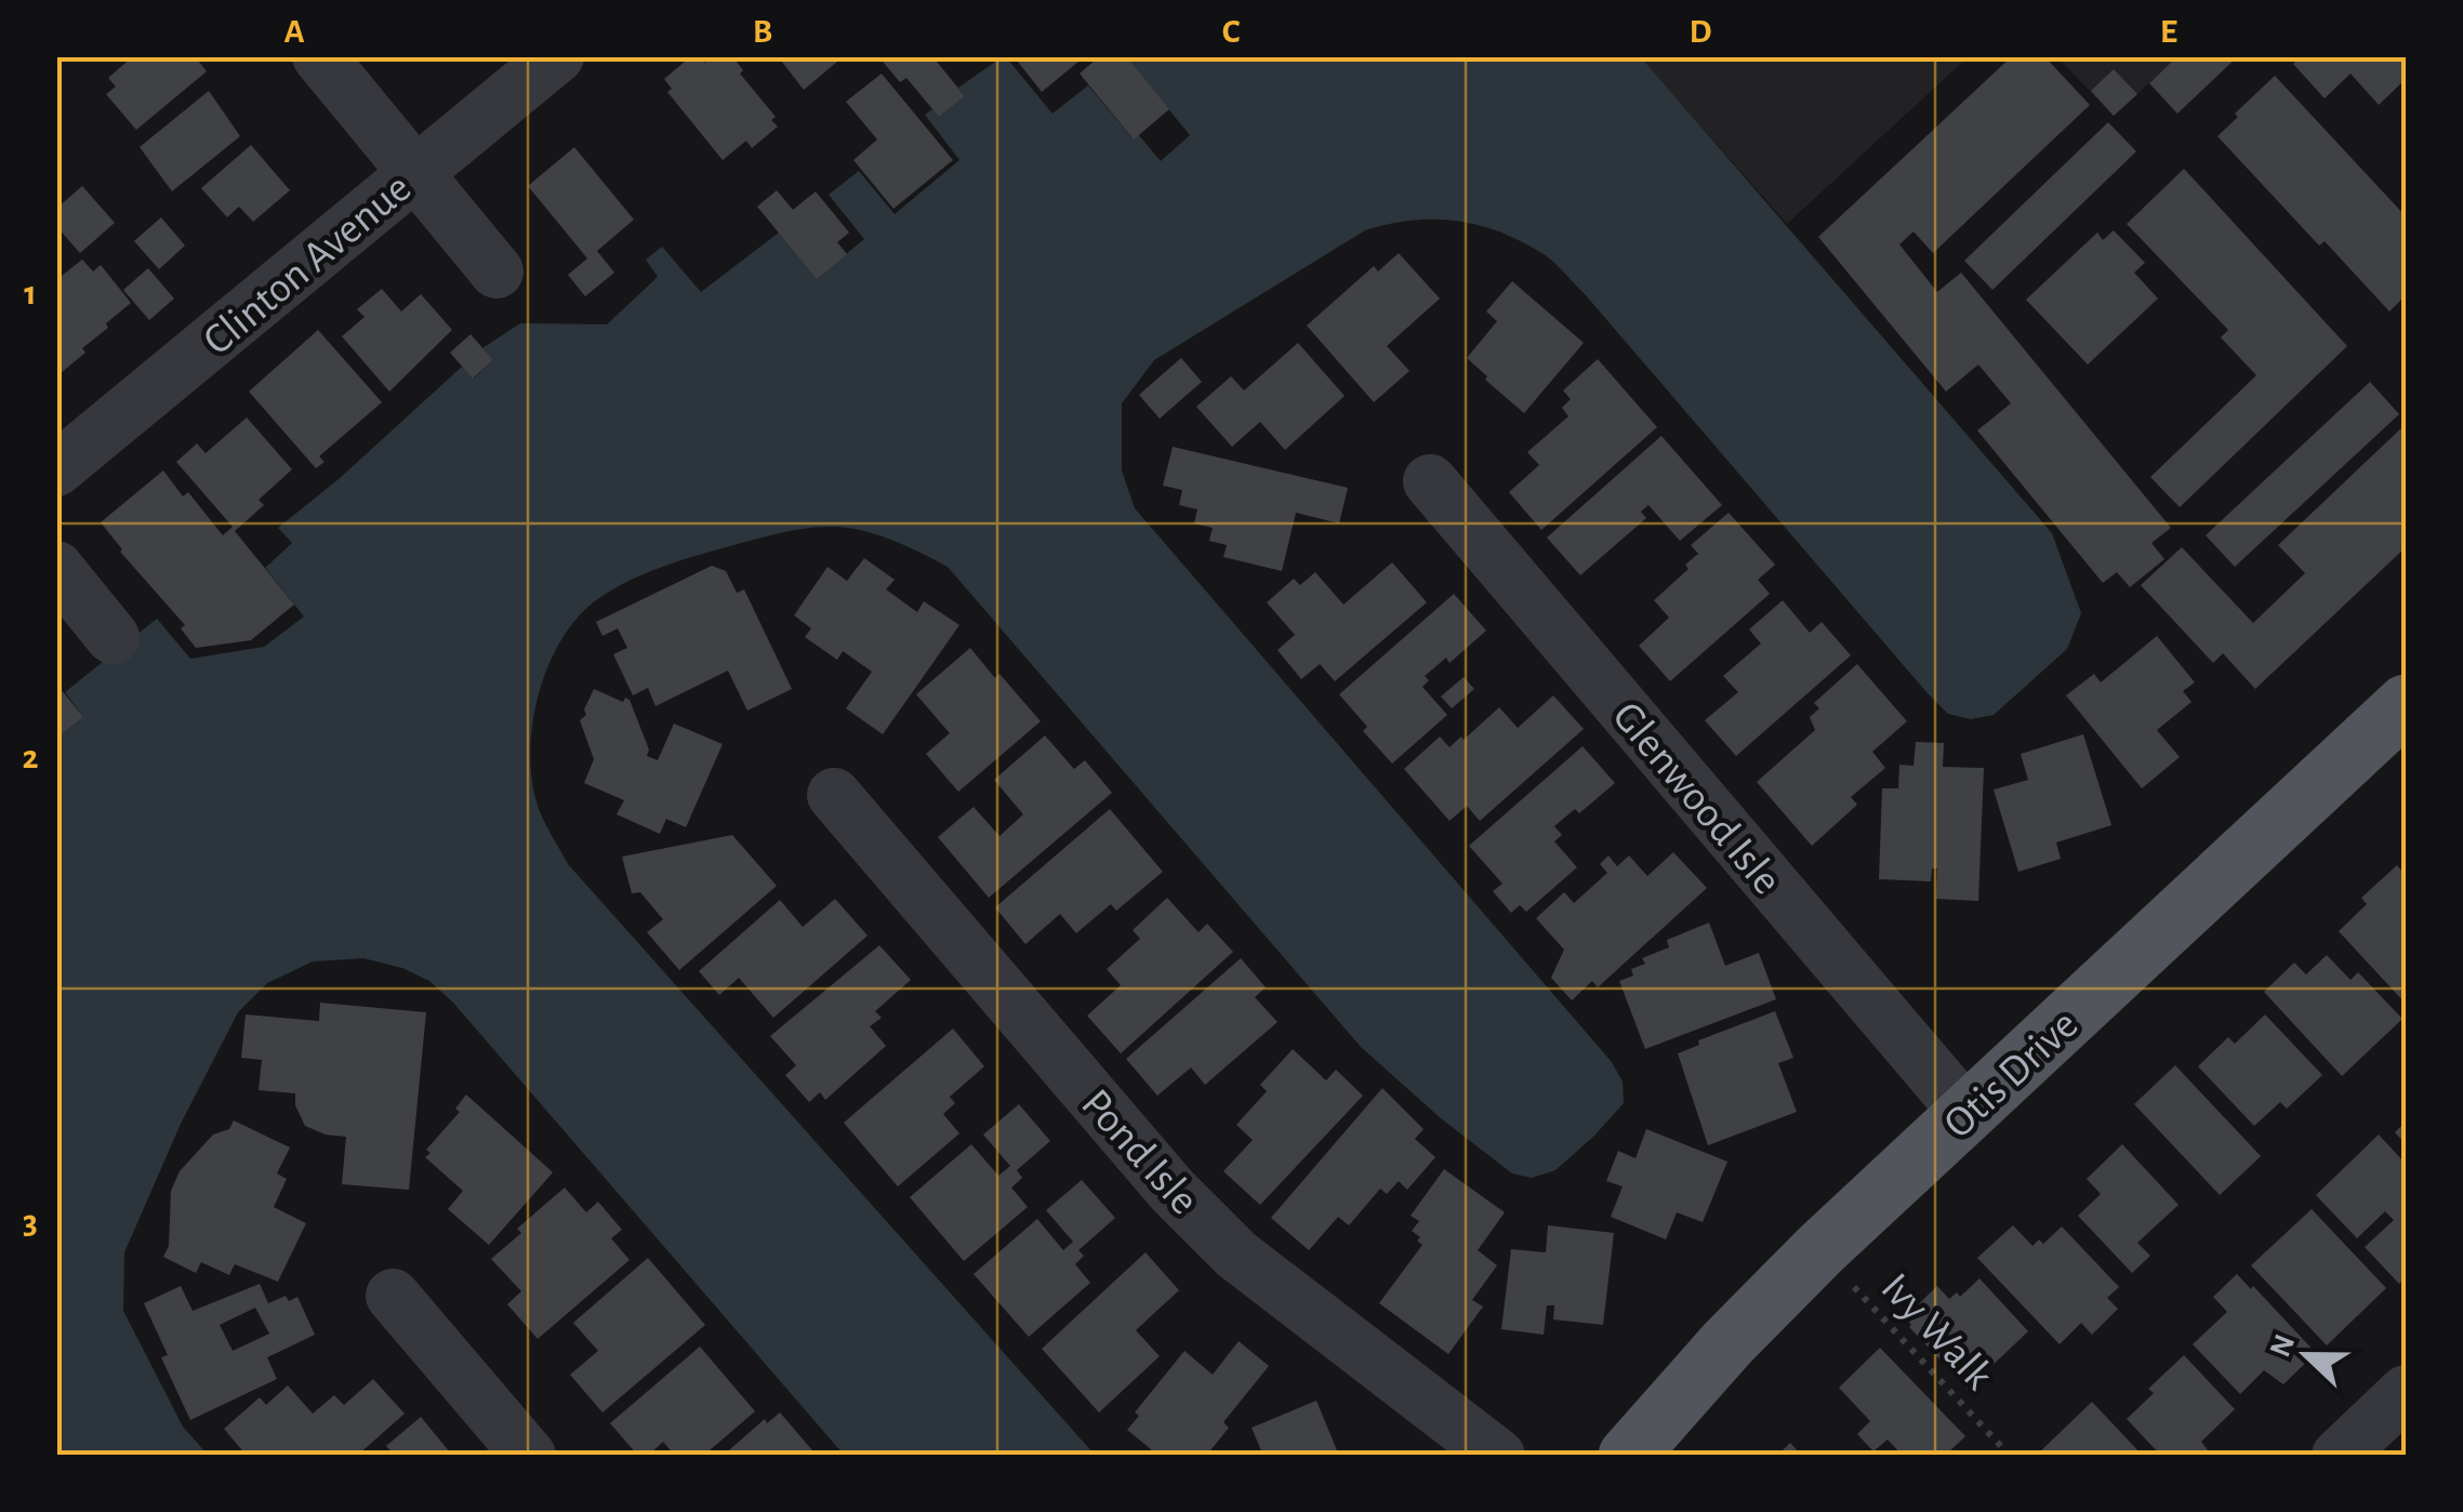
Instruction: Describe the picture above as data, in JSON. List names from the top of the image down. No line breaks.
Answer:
{"streets":{"main road":["Otis Drive"],"street":["Clinton Avenue","Glenwood Isle","Pond Isle"],"path":["Ivy Walk"]},"crossings":[["Glenwood Isle","Otis Drive"],["Otis Drive","Ivy Walk"]],"north":"left","grid":{"columns":["A","B","C","D","E"],"rows":["1","2","3"]}}
